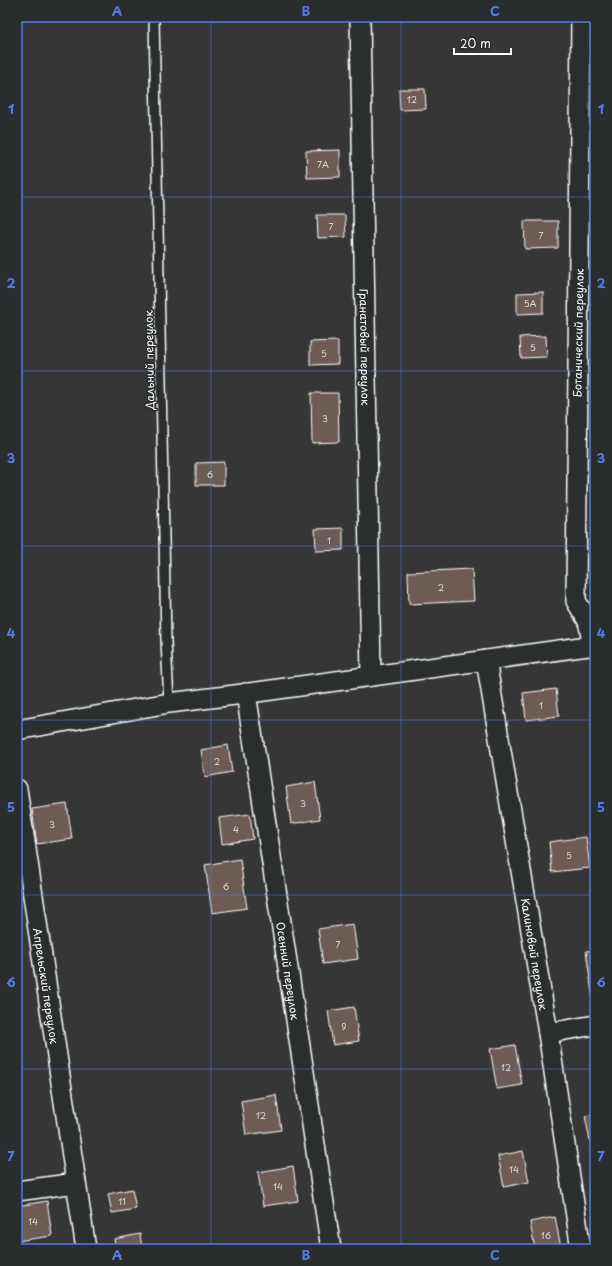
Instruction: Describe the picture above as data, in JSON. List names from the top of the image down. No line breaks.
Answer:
{"streets":{"street":["Ботанический переулок","Гранатовый переулок","Калиновый переулок","Осенний переулок","Апрельский переулок"],"lane":["Дальний переулок"]},"house_numbers":["12","7А","7","7","5А","5","5","3","6","1","2","1","2","3","3","4","5","6","7","9","12","12","14","14","11","14","16"],"scale_bar":"20 m","grid":{"columns":["A","B","C"],"rows":["1","2","3","4","5","6","7"]}}
